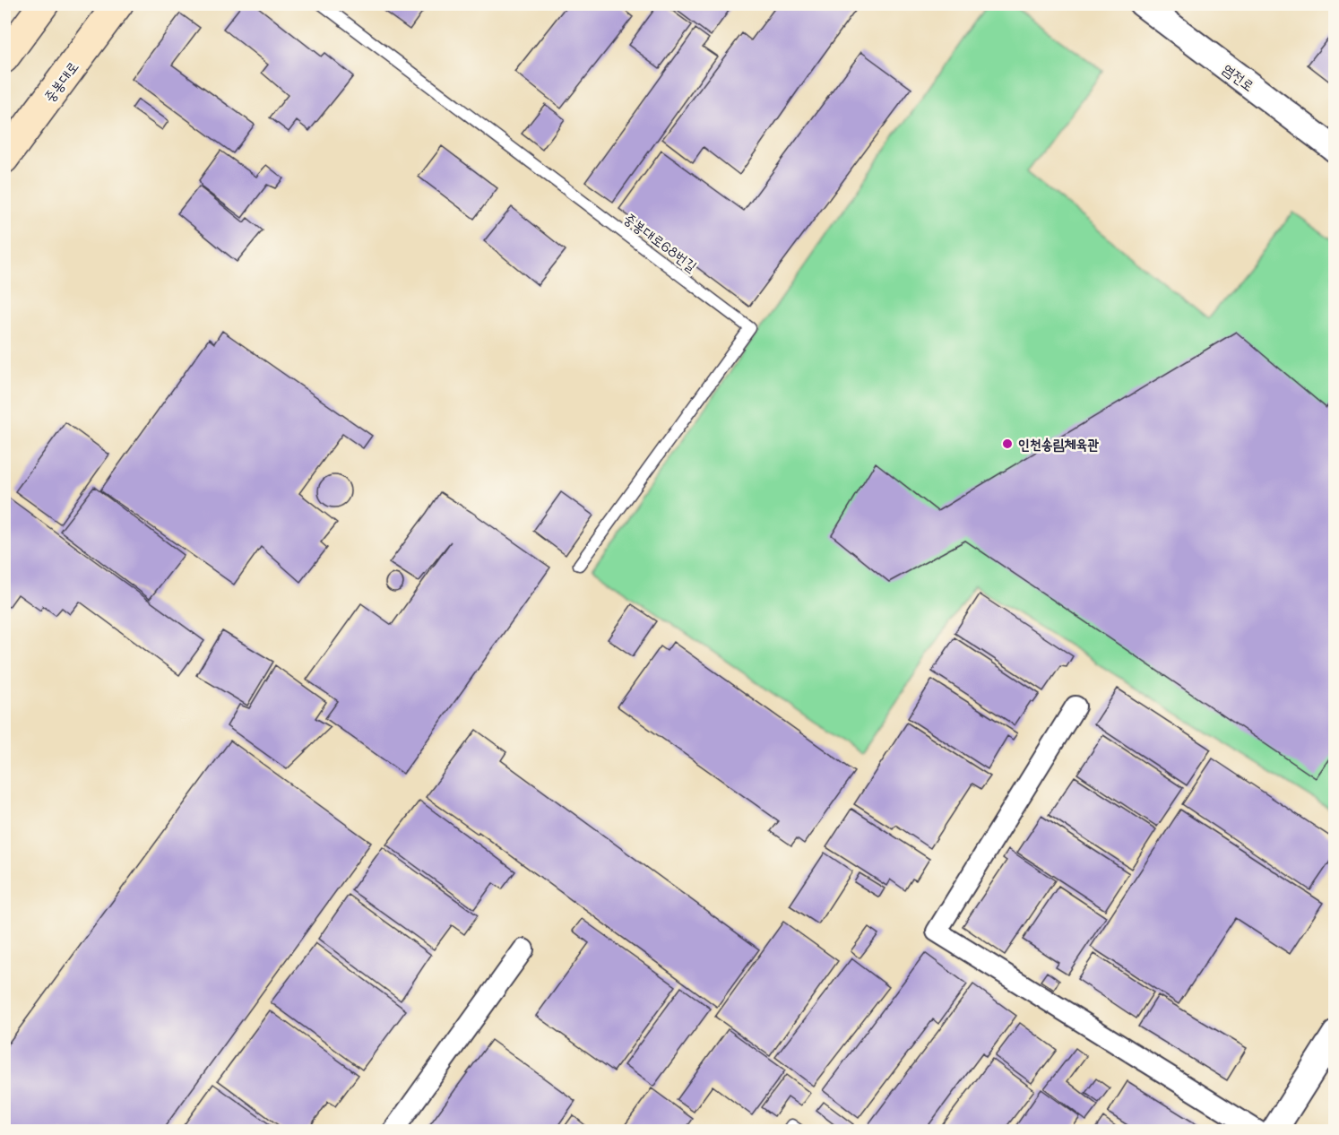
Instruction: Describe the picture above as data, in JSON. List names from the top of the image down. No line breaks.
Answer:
{"streets":{"main road":["중봉대로"],"street":["염전로"],"lane":["중봉대로68번길"]},"places":["인천송림체육관"]}
